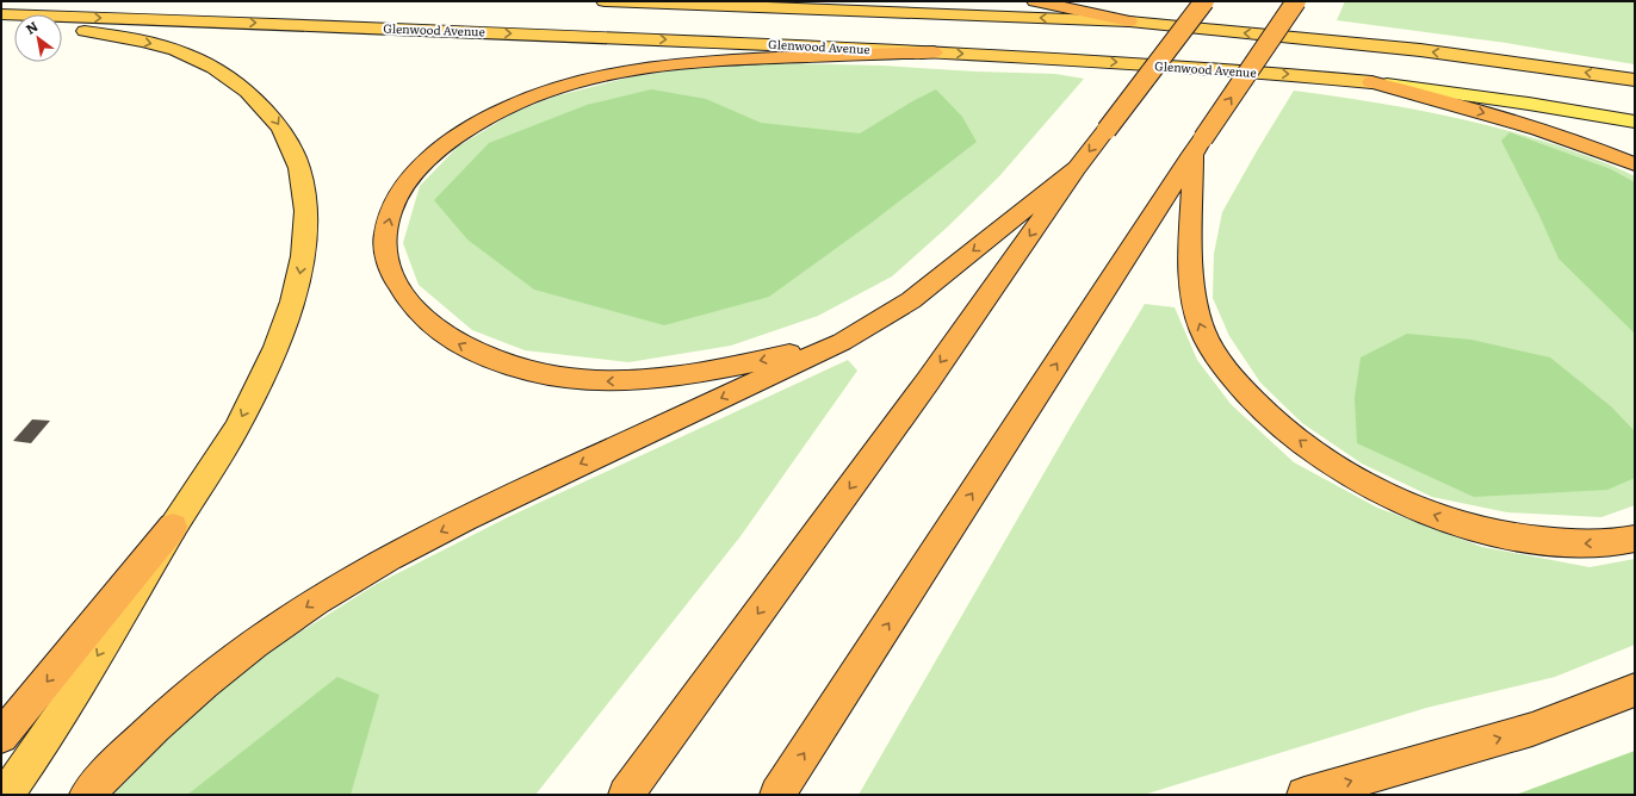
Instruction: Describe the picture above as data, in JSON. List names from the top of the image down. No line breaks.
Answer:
{"streets":{"highway":["Glenwood Avenue"]},"north":"top left"}
